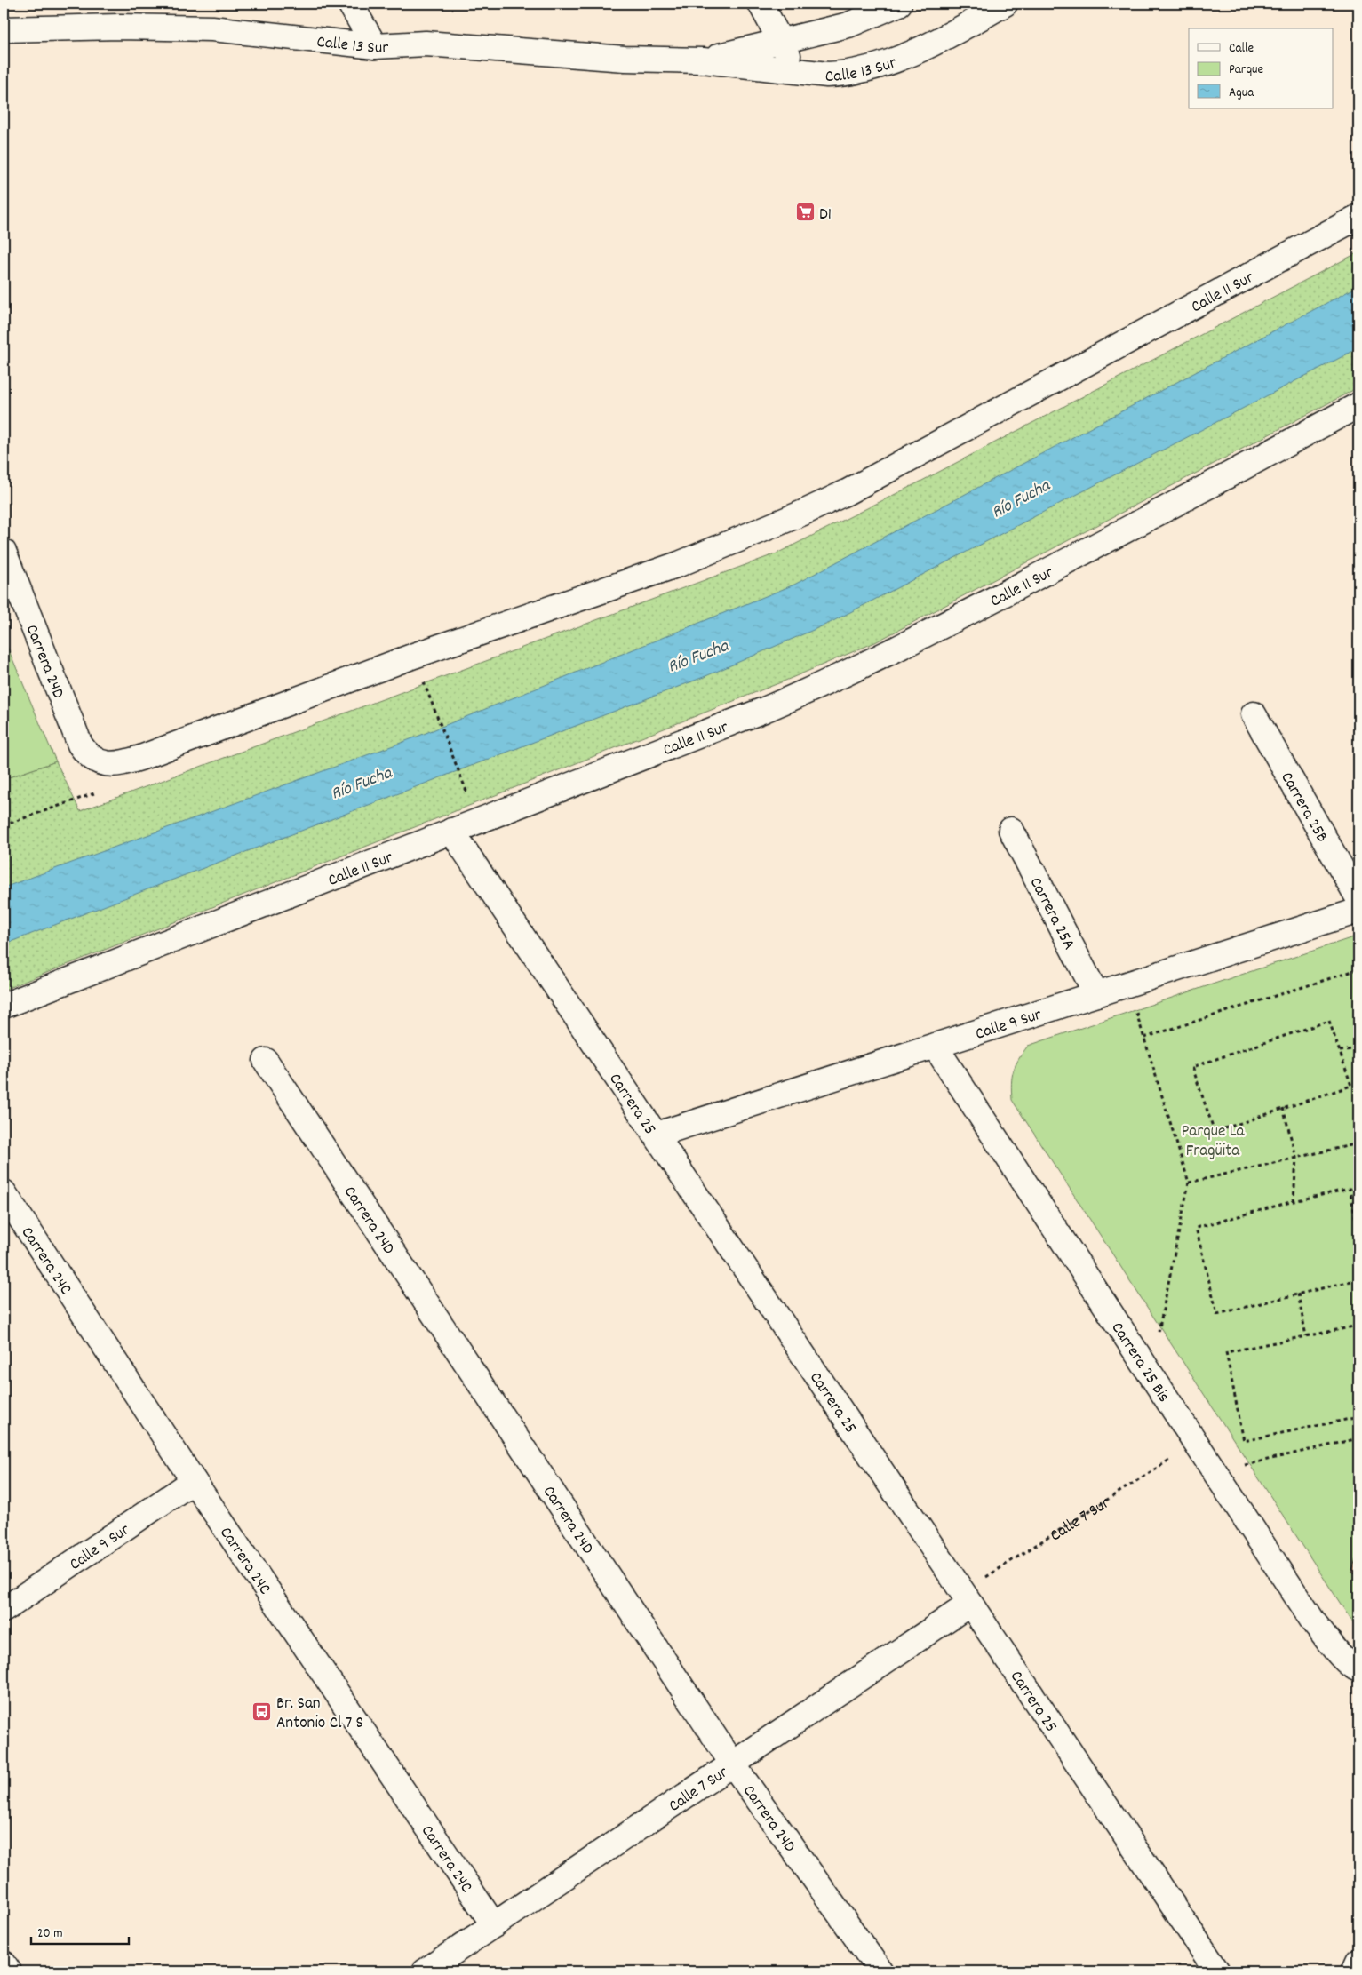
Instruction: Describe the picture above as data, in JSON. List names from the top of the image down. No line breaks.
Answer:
{"streets":{"street":["Calle 13 Sur","Calle 11 Sur","Carrera 24D","Carrera 25B","Carrera 25A","Calle 9 Sur","Carrera 25","Carrera 24C","Carrera 25 Bis","Calle 7 Sur"]},"crossings":[["Calle 11 Sur","Carrera 24D"],["Calle 11 Sur","Carrera 25"],["Carrera 24D","Calle 7 Sur"],["Carrera 25A","Calle 9 Sur"],["Calle 9 Sur","Carrera 25"],["Calle 9 Sur","Carrera 24C"],["Calle 9 Sur","Carrera 25 Bis"],["Carrera 25","Calle 7 Sur"],["Carrera 24C","Calle 7 Sur"],["Carrera 25 Bis","Calle 7 Sur"]],"water":["Río Fucha"],"parks":["Parque La Fragüita"],"places":{"supermarket":["D1"],"bus stop":["Br. San Antonio Cl 7 S"]},"legend":["Calle","Parque","Agua"],"scale_bar":"20 m"}
